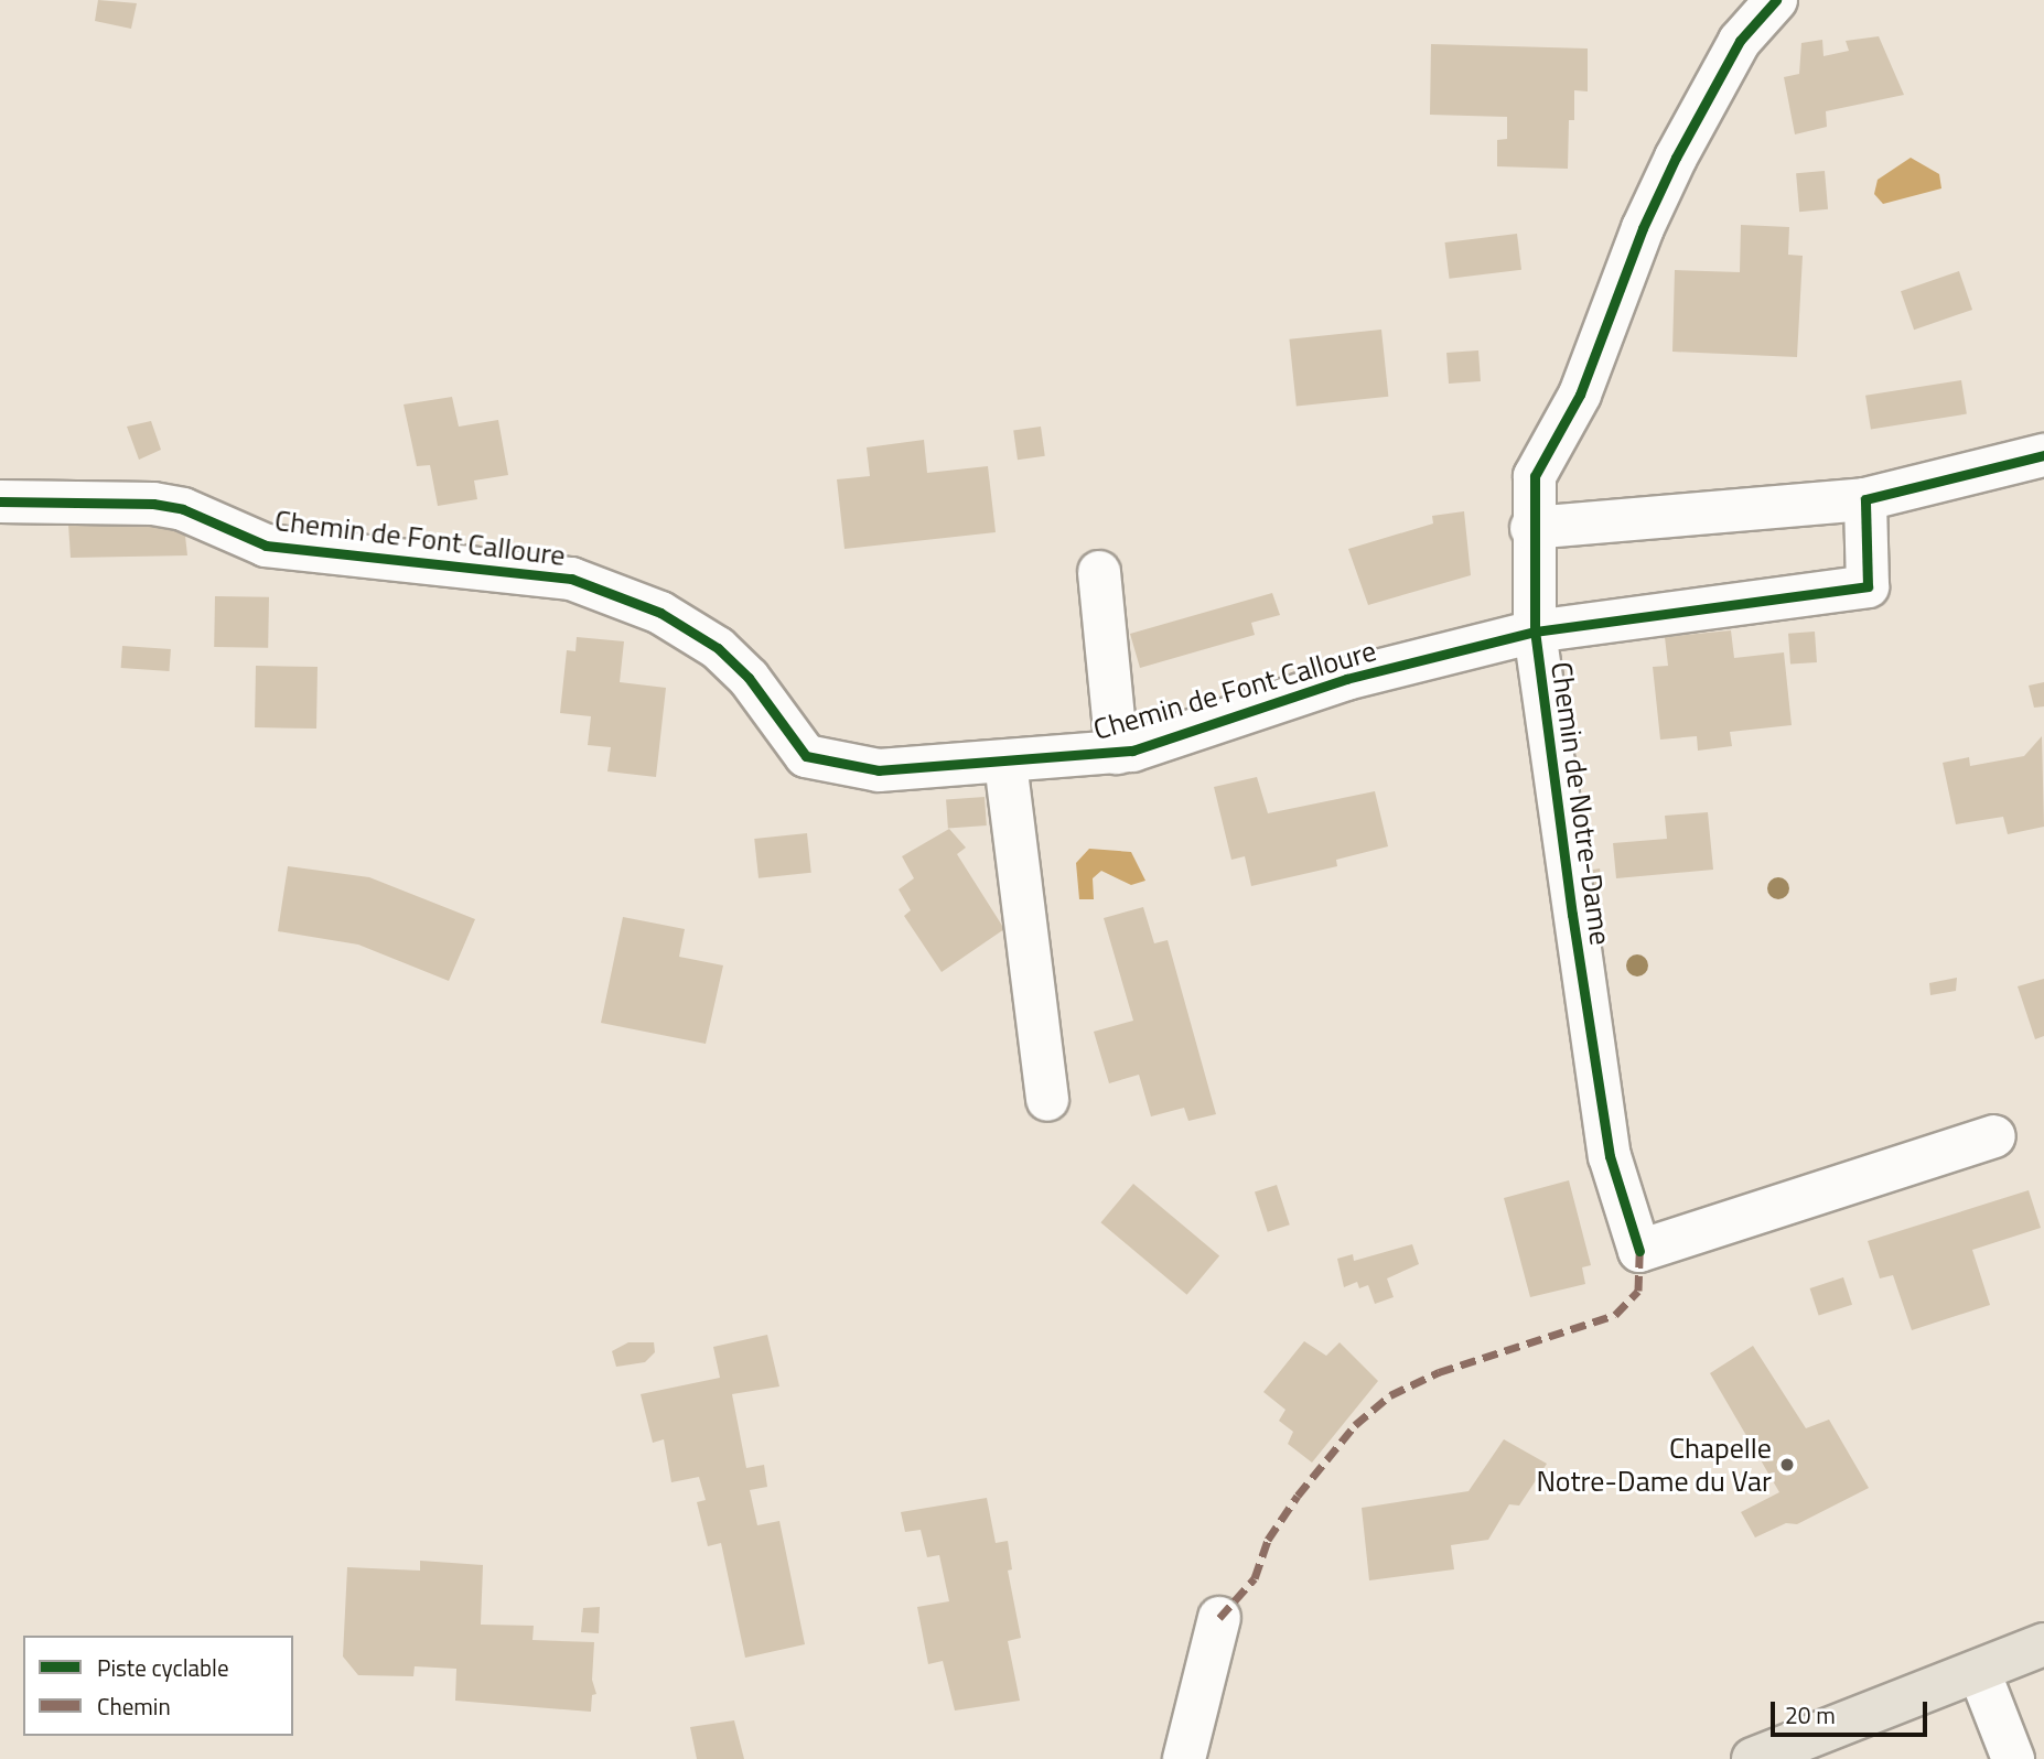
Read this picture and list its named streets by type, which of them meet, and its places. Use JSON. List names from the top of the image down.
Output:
{
  "streets": {
    "street": ["Chemin de Font Calloure", "Chemin de Notre-Dame"]
  },
  "crossings": [
    ["Chemin de Font Calloure", "Chemin de Notre-Dame"]
  ],
  "places": ["Chapelle Notre-Dame du Var"],
  "legend": ["Piste cyclable", "Chemin"],
  "scale_bar": "20 m"
}
